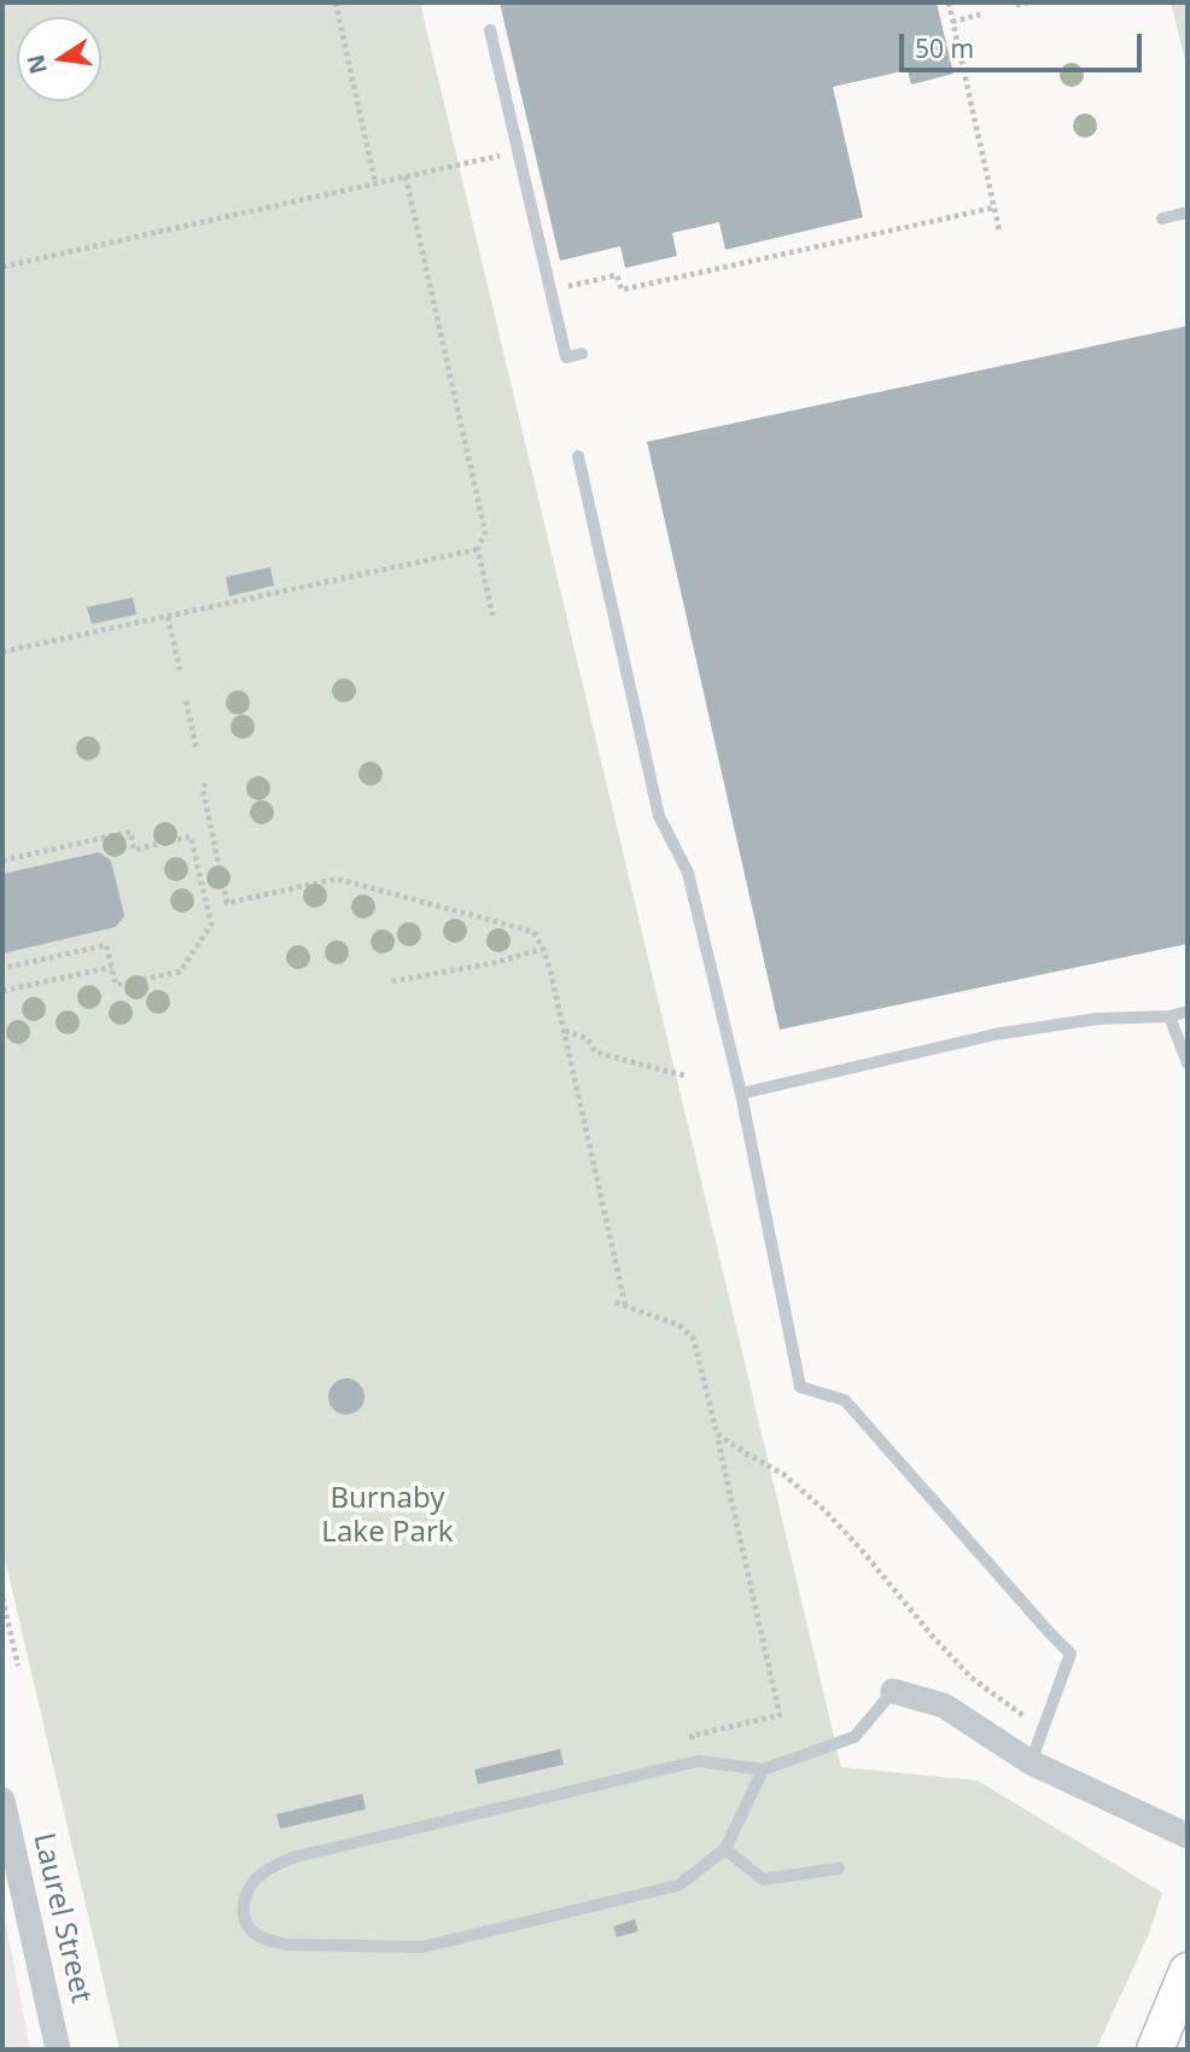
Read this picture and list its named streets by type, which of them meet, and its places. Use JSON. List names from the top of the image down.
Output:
{
  "streets": {
    "street": ["Laurel Street"]
  },
  "parks": ["Burnaby Lake Park"],
  "scale_bar": "50 m",
  "north": "left"
}
